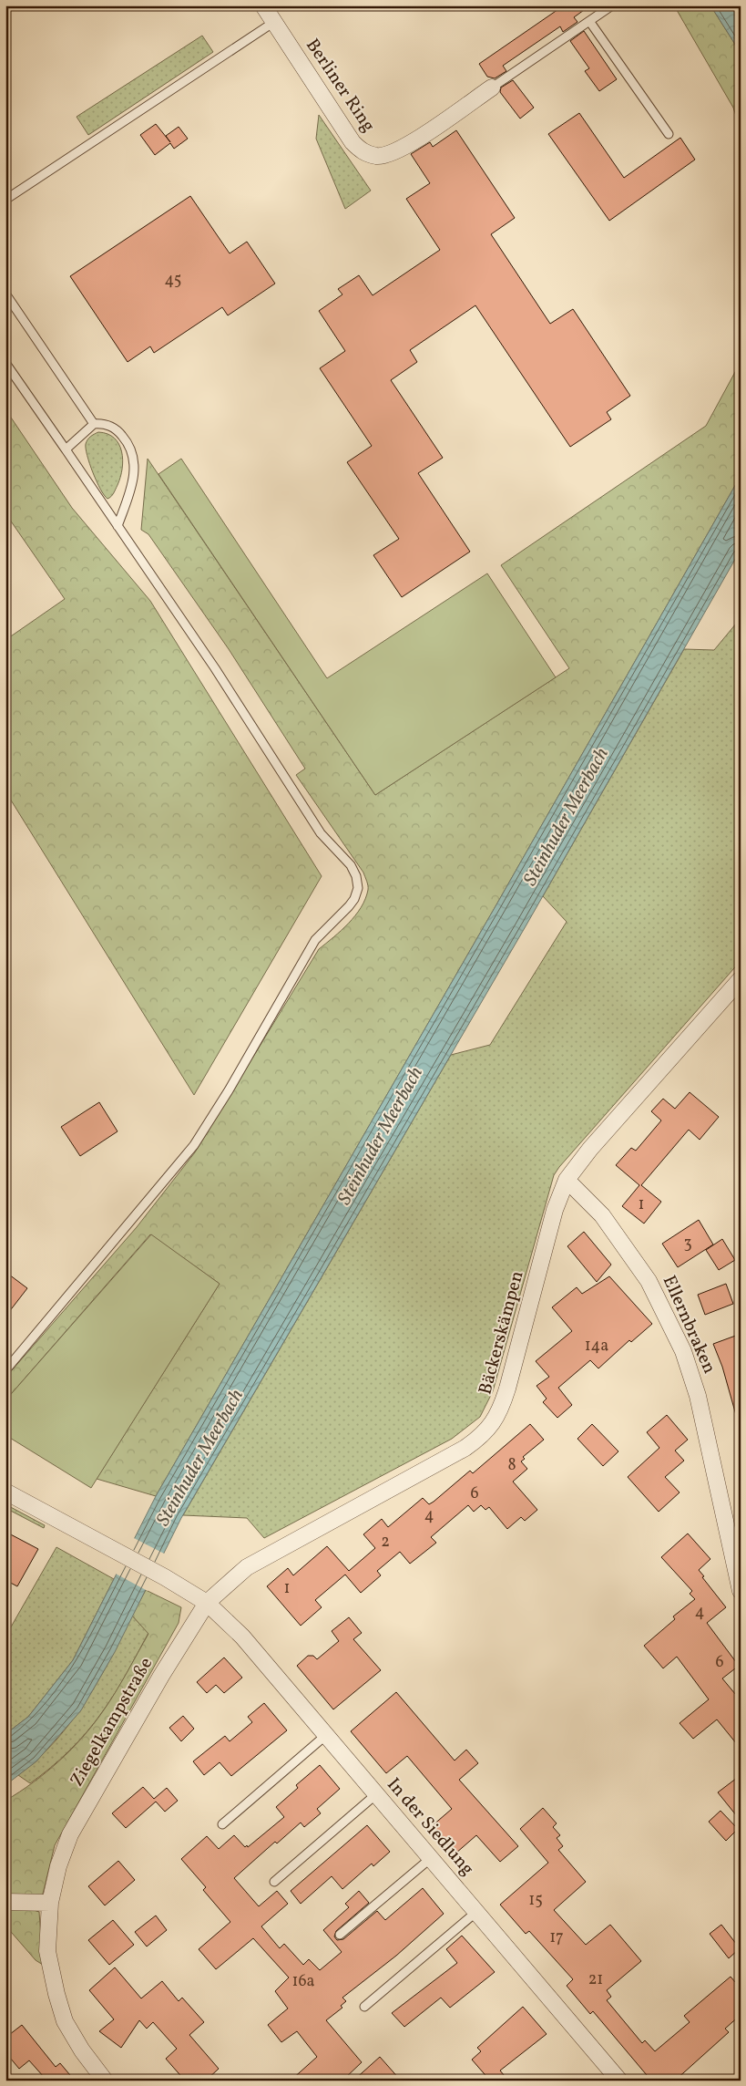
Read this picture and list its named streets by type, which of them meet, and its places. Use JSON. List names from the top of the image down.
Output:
{
  "streets": {
    "street": [
      "Berliner Ring",
      "Ellernbraken",
      "Bäckerskämpen",
      "Ziegelkampstraße",
      "In der Siedlung"
    ]
  },
  "crossings": [
    ["Ellernbraken", "Bäckerskämpen"],
    ["Bäckerskämpen", "Ziegelkampstraße"],
    ["Bäckerskämpen", "In der Siedlung"],
    ["Ziegelkampstraße", "In der Siedlung"]
  ],
  "water": ["Steinhuder Meerbach"],
  "house_numbers": [
    "45",
    "1",
    "3",
    "14a",
    "8",
    "6",
    "4",
    "2",
    "1",
    "4",
    "6",
    "15",
    "17",
    "21",
    "16a"
  ]
}
